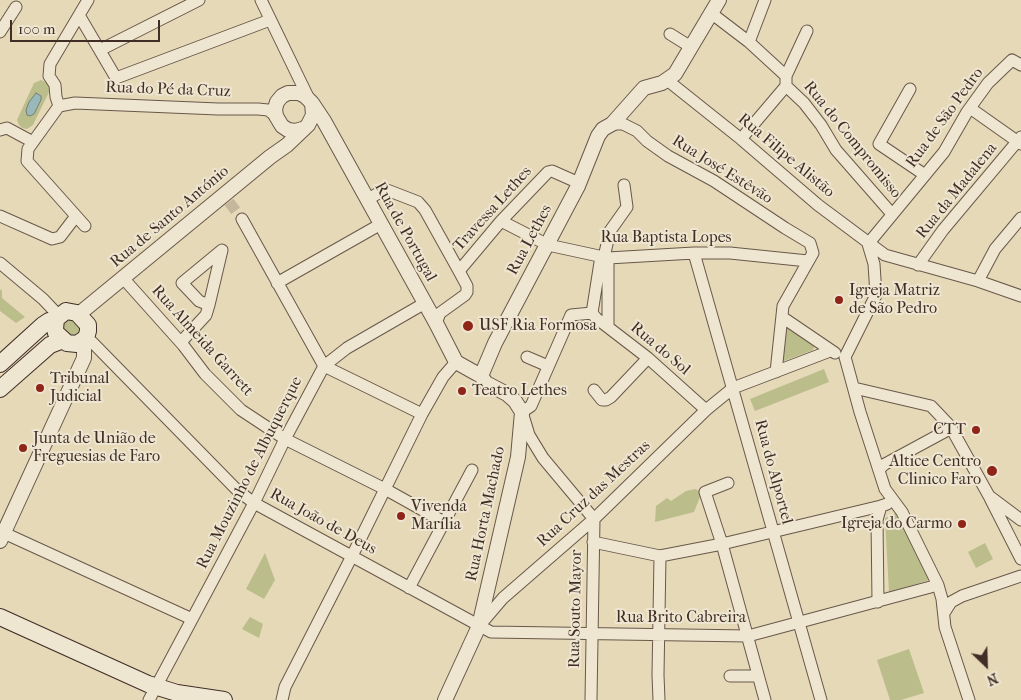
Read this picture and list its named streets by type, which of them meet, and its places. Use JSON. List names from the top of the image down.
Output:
{
  "streets": {
    "street": [
      "Rua do Pé da Cruz",
      "Rua de São Pedro",
      "Rua do Compromisso",
      "Rua Filipe Alistão",
      "Rua José Estêvão",
      "Rua da Madalena",
      "Travessa Lethes",
      "Rua de Santo António",
      "Rua de Portugal",
      "Rua Baptista Lopes",
      "Rua Lethes",
      "Rua Almeida Garrett",
      "Rua do Sol",
      "Rua do Alportel",
      "Rua Mouzinho de Albuquerque",
      "Rua Cruz das Mestras",
      "Rua Horta Machado",
      "Rua João de Deus",
      "Rua Souto Mayor",
      "Rua Brito Cabreira"
    ]
  },
  "crossings": [
    ["Rua do Pé da Cruz", "Rua de Santo António"],
    ["Rua do Pé da Cruz", "Rua de Portugal"],
    ["Rua de São Pedro", "Rua do Compromisso"],
    ["Rua de São Pedro", "Rua Filipe Alistão"],
    ["Rua Filipe Alistão", "Rua da Madalena"],
    ["Rua Filipe Alistão", "Rua Lethes"],
    ["Rua José Estêvão", "Rua Baptista Lopes"],
    ["Rua José Estêvão", "Rua Lethes"],
    ["Travessa Lethes", "Rua Baptista Lopes"],
    ["Travessa Lethes", "Rua Lethes"],
    ["Rua de Santo António", "Rua de Portugal"],
    ["Rua de Santo António", "Rua Almeida Garrett"],
    ["Rua de Portugal", "Rua Mouzinho de Albuquerque"],
    ["Rua Baptista Lopes", "Rua Lethes"],
    ["Rua Baptista Lopes", "Rua do Alportel"],
    ["Rua Almeida Garrett", "Rua Mouzinho de Albuquerque"],
    ["Rua do Sol", "Rua Cruz das Mestras"],
    ["Rua do Alportel", "Rua Cruz das Mestras"],
    ["Rua do Alportel", "Rua Brito Cabreira"],
    ["Rua Mouzinho de Albuquerque", "Rua João de Deus"],
    ["Rua Cruz das Mestras", "Rua Horta Machado"],
    ["Rua Cruz das Mestras", "Rua João de Deus"],
    ["Rua Cruz das Mestras", "Rua Souto Mayor"],
    ["Rua Cruz das Mestras", "Rua Brito Cabreira"],
    ["Rua Horta Machado", "Rua João de Deus"],
    ["Rua Horta Machado", "Rua Brito Cabreira"],
    ["Rua João de Deus", "Rua Brito Cabreira"],
    ["Rua Souto Mayor", "Rua Brito Cabreira"]
  ],
  "places": [
    "Igreja Matriz de São Pedro",
    "USF Ria Formosa",
    "Tribunal Judicial",
    "Teatro Lethes",
    "CTT",
    "Junta de União de Freguesias de Faro",
    "Altice Centro Clinico Faro",
    "Vivenda Marília",
    "Igreja do Carmo"
  ],
  "scale_bar": "100 m",
  "north": "bottom right"
}
